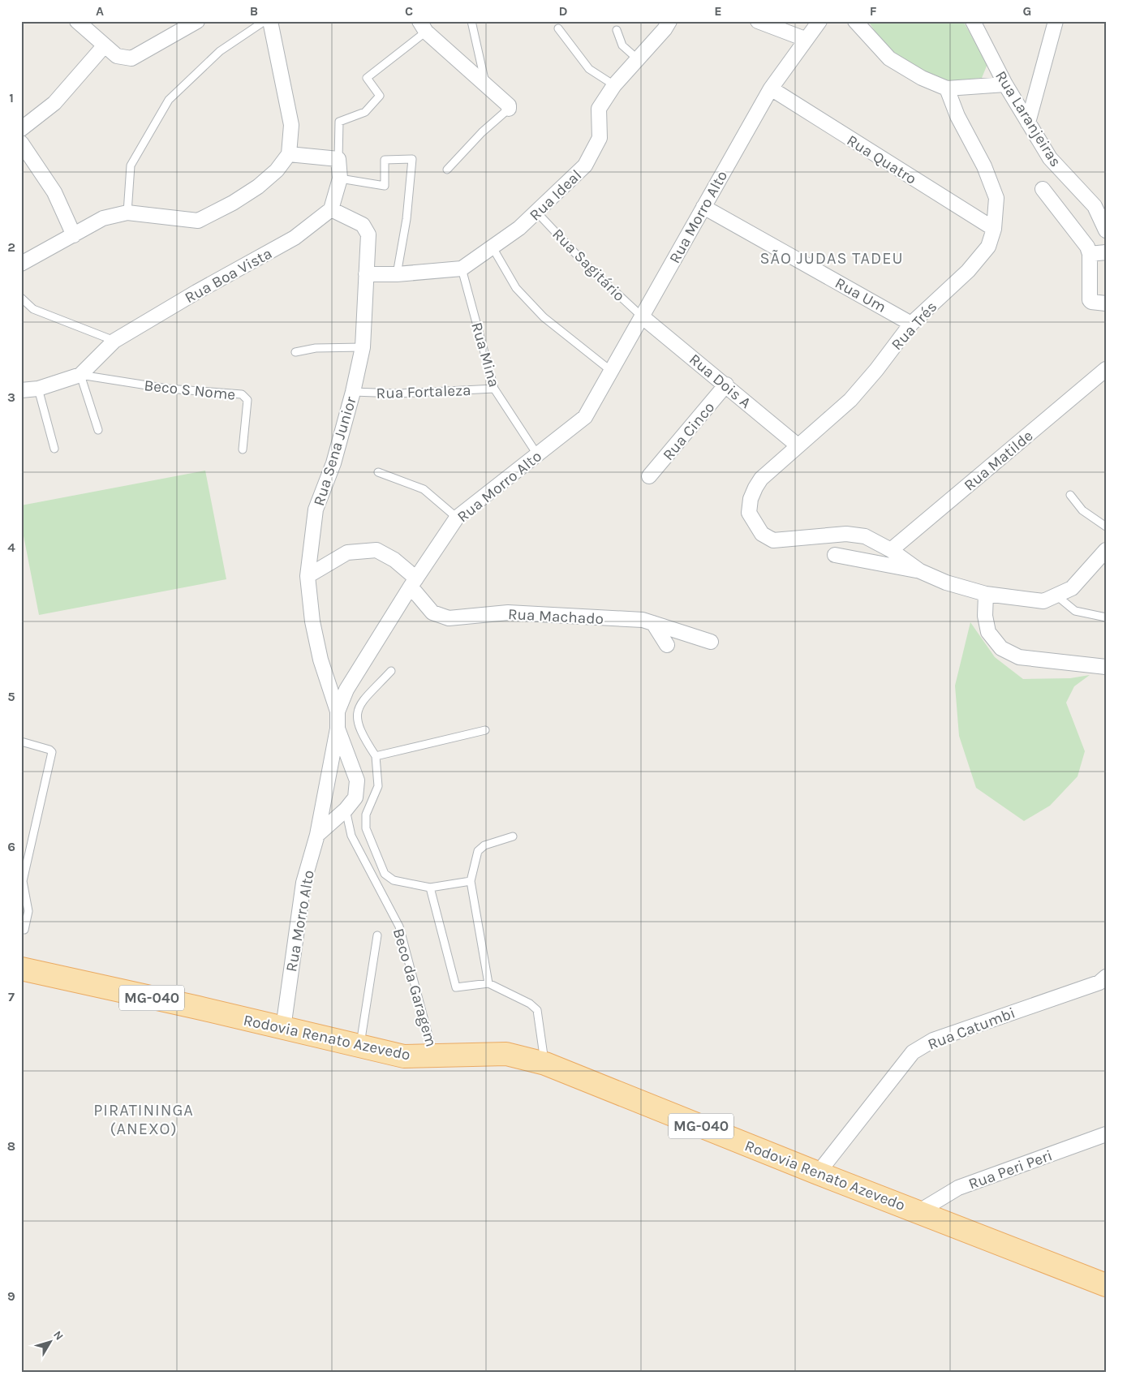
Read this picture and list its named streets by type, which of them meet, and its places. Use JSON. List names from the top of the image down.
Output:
{
  "streets": {
    "main road": ["MG-040", "Rodovia Renato Azevedo"],
    "street": [
      "Rua Laranjeiras",
      "Rua Quatro",
      "Rua Ideal",
      "Rua Morro Alto",
      "Rua Boa Vista",
      "Rua Um",
      "Rua Trés",
      "Rua Dois A",
      "Rua Cinco",
      "Rua Sena Junior",
      "Rua Matilde",
      "Rua Machado",
      "Rua Catumbi",
      "Rua Peri Peri"
    ],
    "lane": [
      "Rua Sagitário",
      "Rua Mina",
      "Beco S Nome",
      "Rua Fortaleza",
      "Beco da Garagem"
    ]
  },
  "crossings": [
    ["Rua Quatro", "Rua Morro Alto"],
    ["Rua Quatro", "Rua Trés"],
    ["Rua Ideal", "Rua Sagitário"],
    ["Rua Ideal", "Rua Mina"],
    ["Rua Morro Alto", "Rua Sagitário"],
    ["Rua Morro Alto", "Rua Um"],
    ["Rua Morro Alto", "Rua Mina"],
    ["Rua Morro Alto", "Rua Dois A"],
    ["Rua Morro Alto", "Rua Sena Junior"],
    ["Rua Morro Alto", "Rua Machado"],
    ["Rua Morro Alto", "Beco da Garagem"],
    ["Rua Morro Alto", "Rodovia Renato Azevedo"],
    ["Rua Sagitário", "Rua Dois A"],
    ["Rua Boa Vista", "Beco S Nome"],
    ["Rua Boa Vista", "Rua Sena Junior"],
    ["Rua Um", "Rua Trés"],
    ["Rua Trés", "Rua Dois A"],
    ["Rua Trés", "Rua Matilde"],
    ["Rua Mina", "Rua Fortaleza"],
    ["Rua Dois A", "Rua Cinco"],
    ["Rua Fortaleza", "Rua Sena Junior"],
    ["Rua Sena Junior", "Rua Machado"],
    ["Beco da Garagem", "Rodovia Renato Azevedo"],
    ["Rua Catumbi", "Rodovia Renato Azevedo"],
    ["Rodovia Renato Azevedo", "Rua Peri Peri"]
  ],
  "districts": ["SÃO JUDAS TADEU", "PIRATININGA (ANEXO)"],
  "north": "top right",
  "grid": {
    "columns": [
      "A",
      "B",
      "C",
      "D",
      "E",
      "F",
      "G"
    ],
    "rows": [
      "1",
      "2",
      "3",
      "4",
      "5",
      "6",
      "7",
      "8",
      "9"
    ]
  }
}
